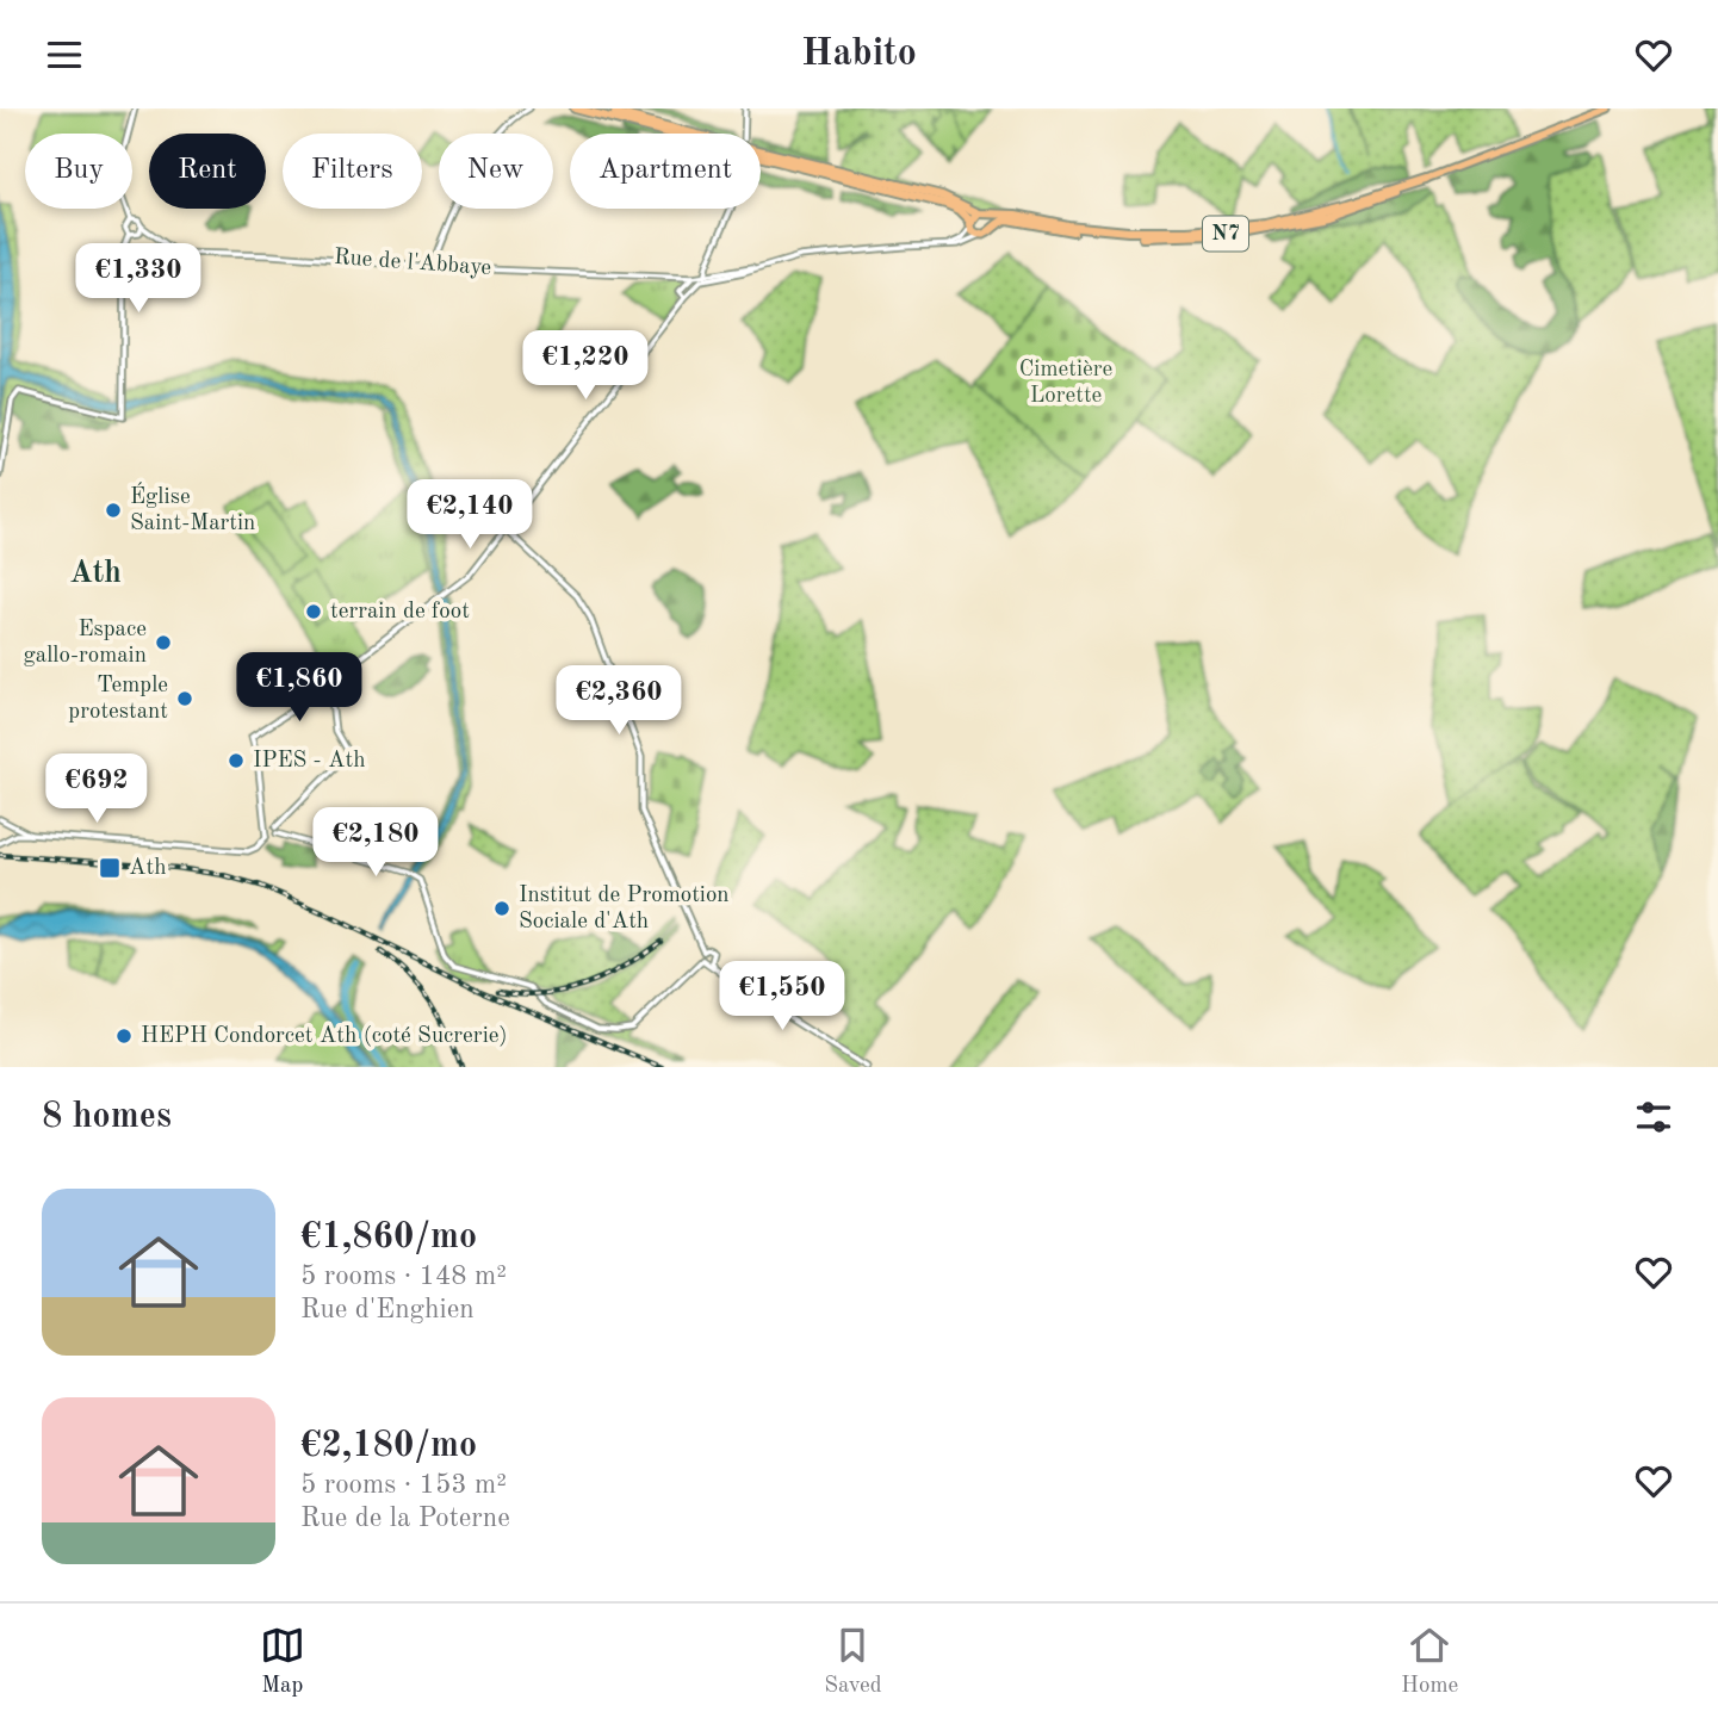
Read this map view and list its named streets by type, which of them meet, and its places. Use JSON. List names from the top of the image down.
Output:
{
  "streets": {
    "highway": ["N7"],
    "street": ["Rue de l'Abbaye"]
  },
  "crossings": [
    ["N7", "Rue de l'Abbaye"]
  ],
  "districts": ["Ath"],
  "parks": ["Cimetière Lorette"],
  "places": {
    "other": [
      "Église Saint-Martin",
      "terrain de foot",
      "Espace gallo-romain",
      "Temple protestant",
      "IPES - Ath",
      "Institut de Promotion Sociale d'Ath",
      "HEPH Condorcet Ath (coté Sucrerie)"
    ],
    "transit": ["Ath"]
  },
  "page": {
    "header": "Habito",
    "chip": [
      "Buy",
      "Rent",
      "Filters",
      "New",
      "Apartment"
    ],
    "price": [
      "€1,330",
      "€1,220",
      "€2,140",
      "€1,860",
      "€2,360",
      "€692",
      "€2,180",
      "€1,550"
    ],
    "heading": "8 homes",
    "list": [
      {
        "name": "€1,860/mo",
        "note": "5 rooms · 148 m² · Rue d'Enghien"
      },
      {
        "name": "€2,180/mo",
        "note": "5 rooms · 153 m² · Rue de la Poterne"
      }
    ],
    "tabs": ["Map", "Saved", "Home"]
  }
}
